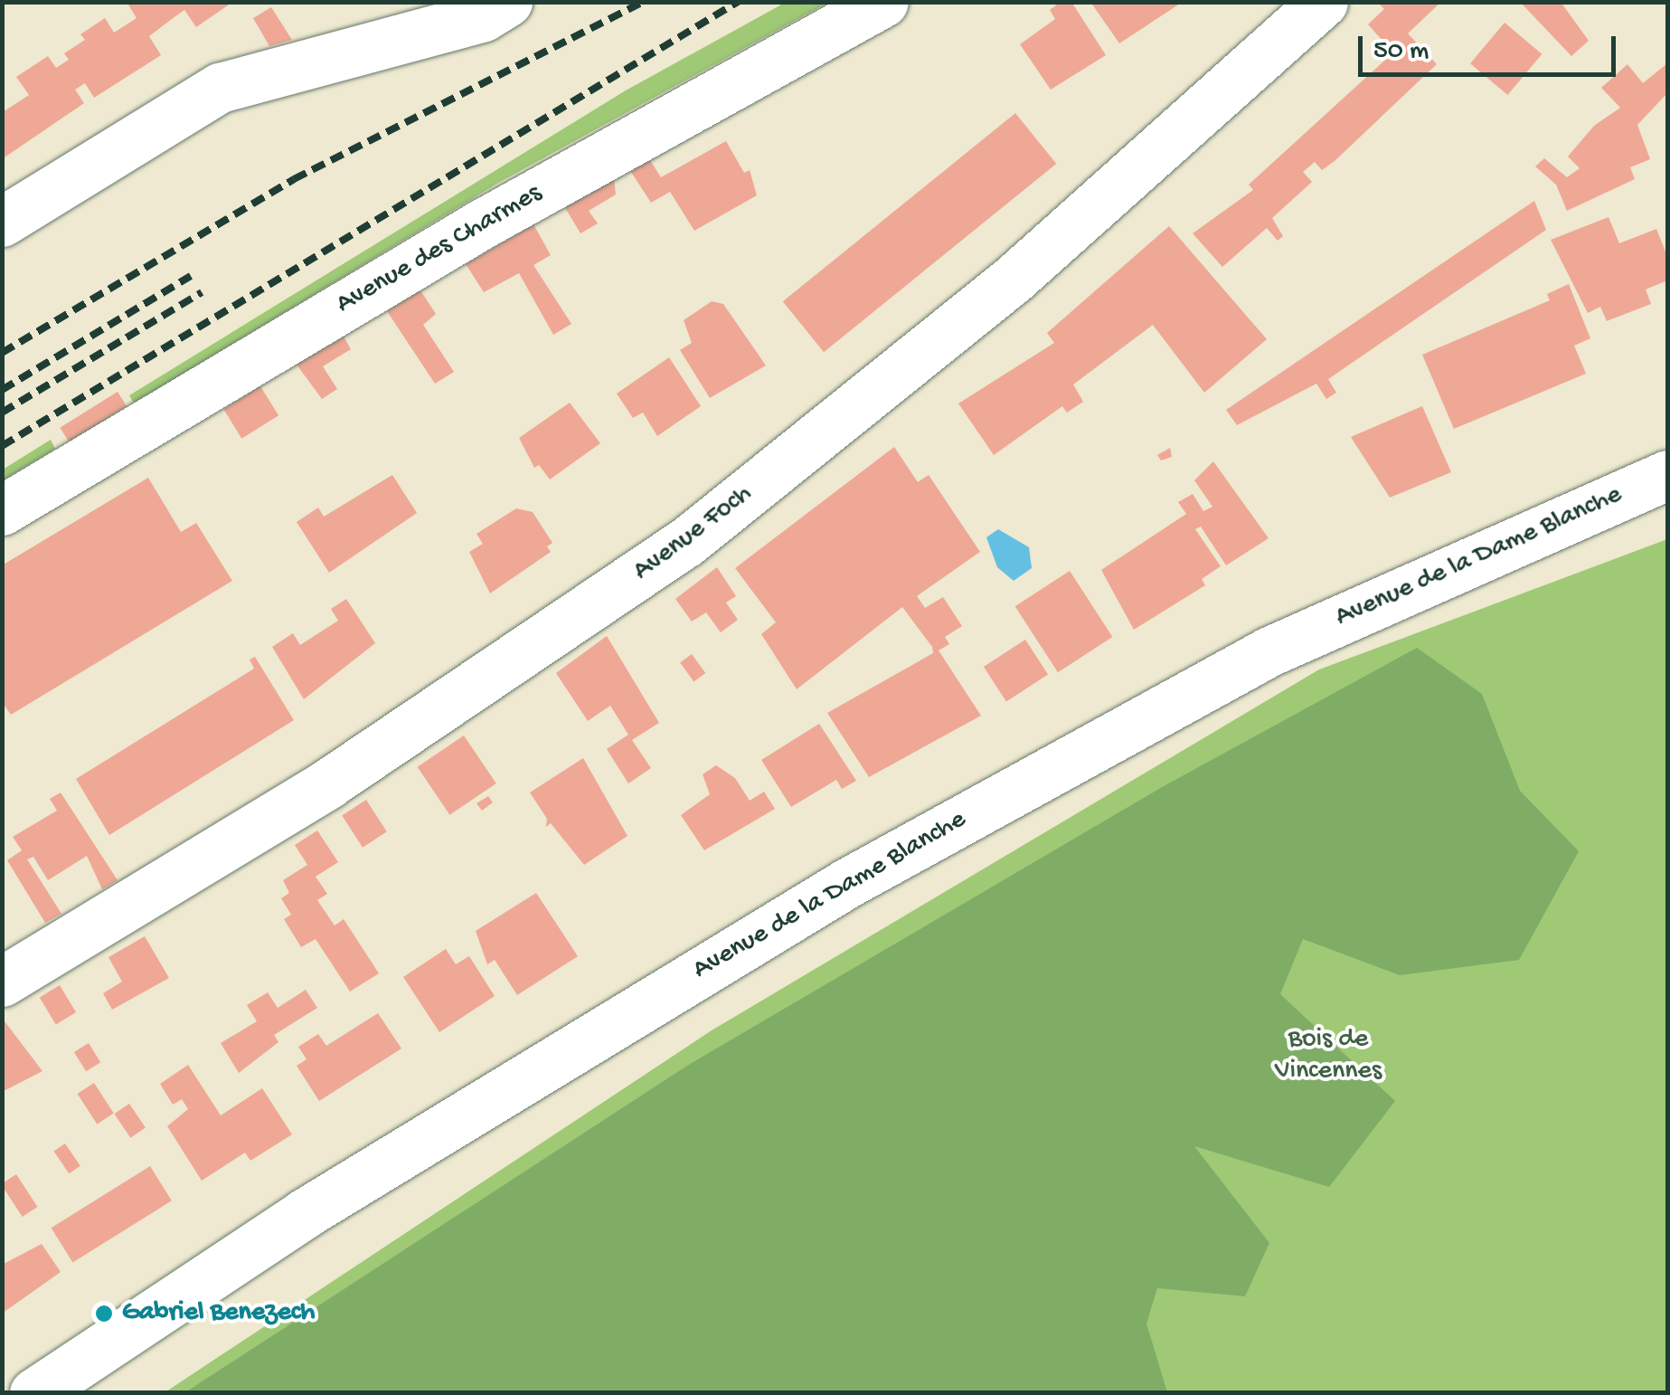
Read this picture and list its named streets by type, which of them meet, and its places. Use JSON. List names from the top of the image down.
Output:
{
  "streets": {
    "street": ["Avenue des Charmes", "Avenue Foch", "Avenue de la Dame Blanche"]
  },
  "parks": ["Bois de Vincennes"],
  "places": ["Gabriel Benezech"],
  "scale_bar": "50 m"
}
